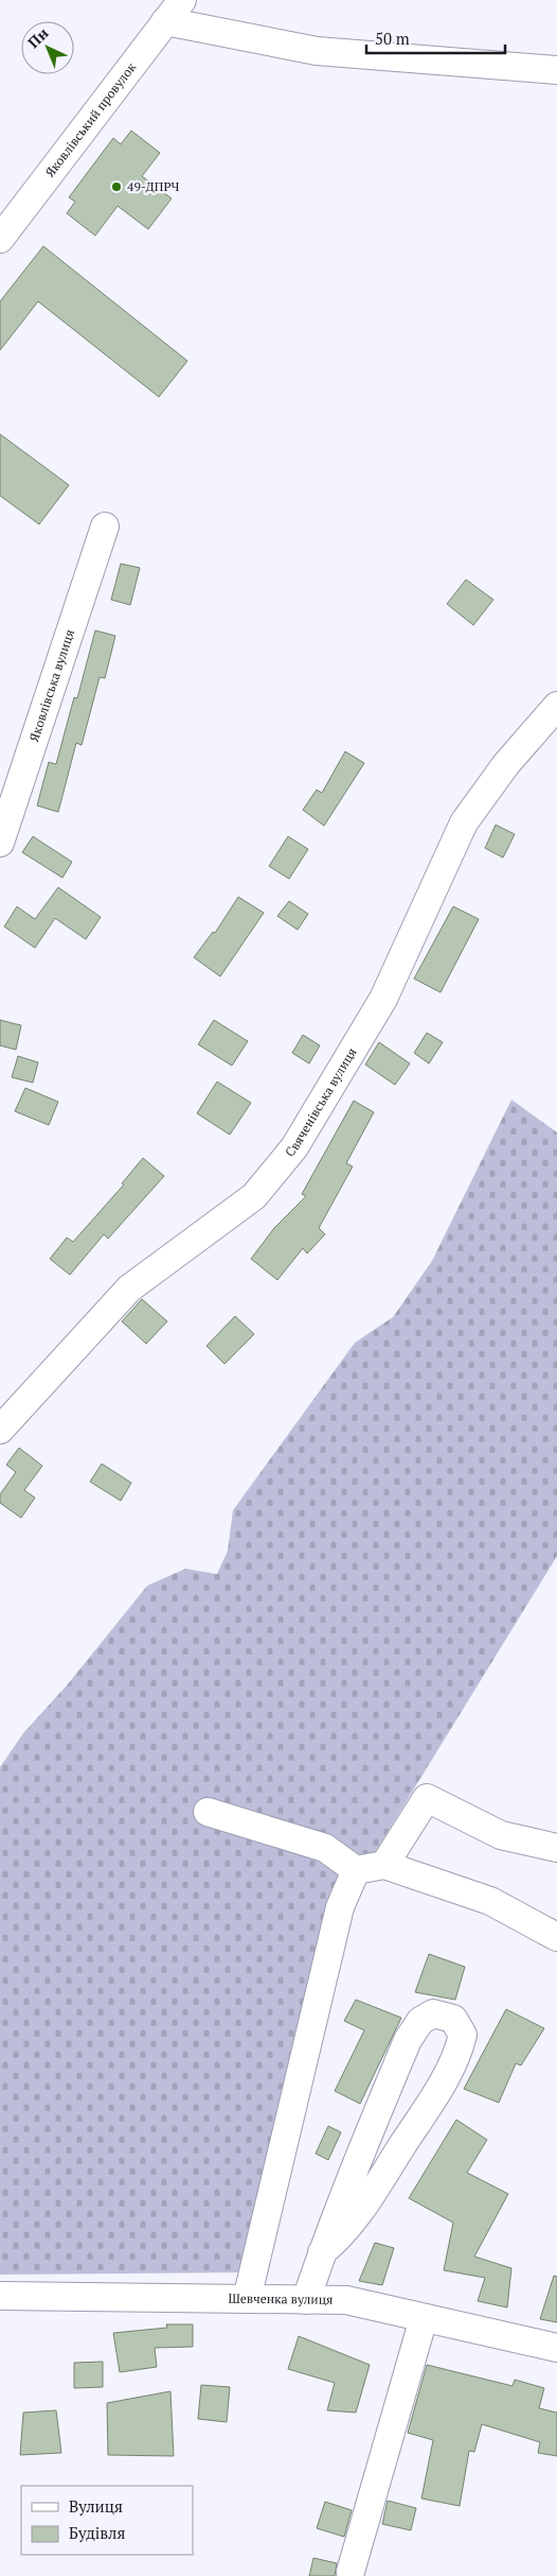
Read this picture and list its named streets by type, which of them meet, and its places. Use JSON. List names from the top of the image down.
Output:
{
  "streets": {
    "street": [
      "Яковлівський провулок",
      "Яковлівська вулиця",
      "Свяченівська вулиця",
      "Шевченка вулиця"
    ]
  },
  "places": ["49-ДПРЧ"],
  "legend": ["Вулиця", "Будівля"],
  "scale_bar": "50 m",
  "north": "top left"
}
